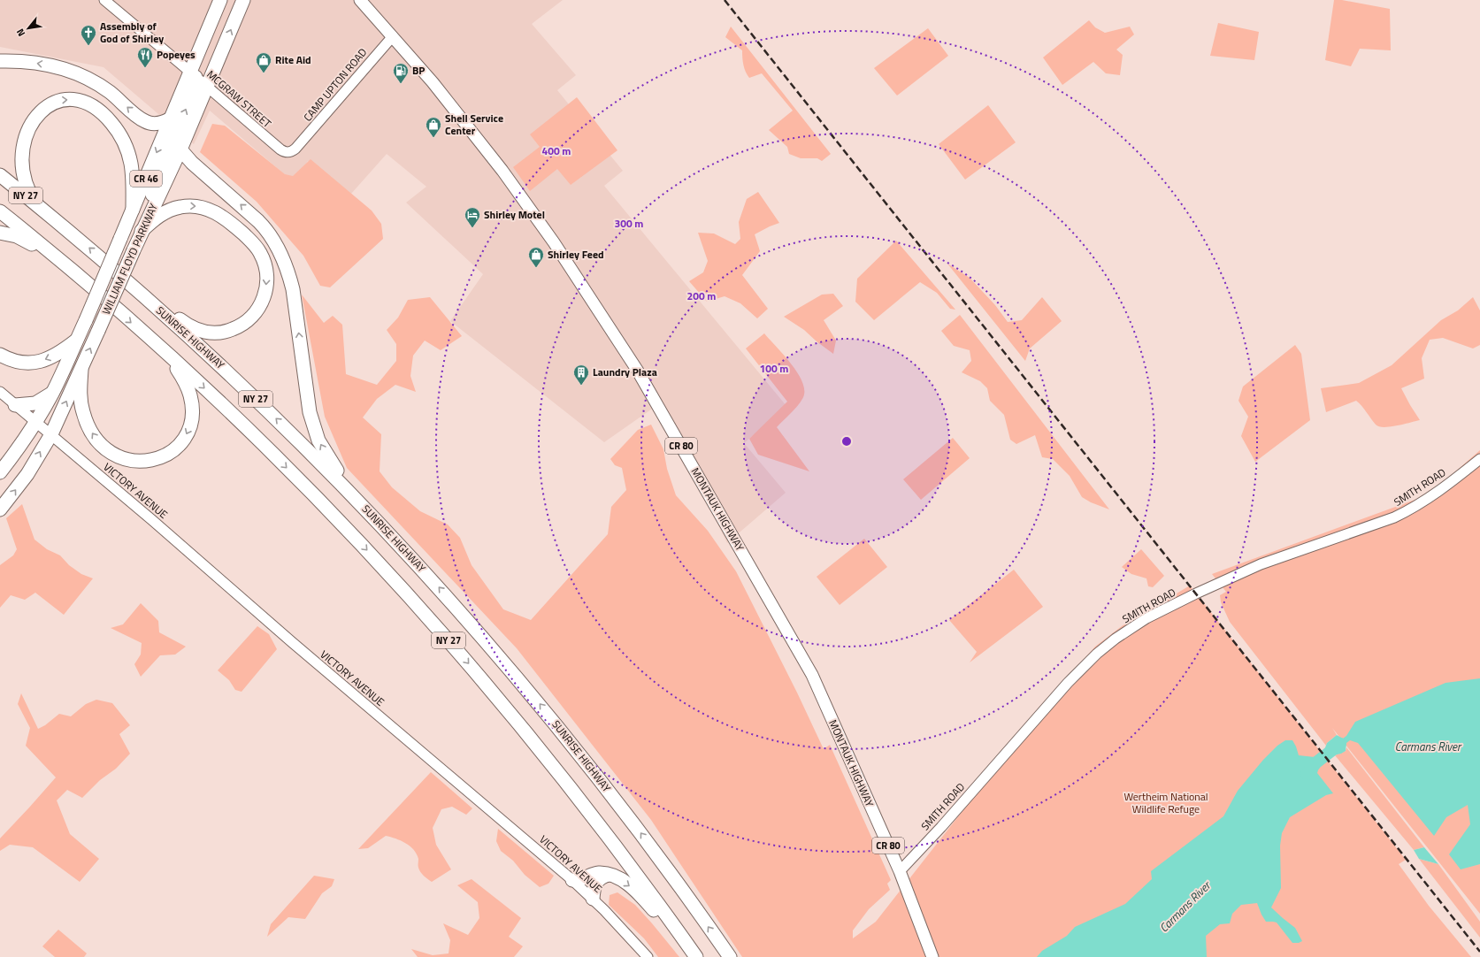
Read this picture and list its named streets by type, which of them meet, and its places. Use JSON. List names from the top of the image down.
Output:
{
  "streets": {
    "highway": [
      "CR 46",
      "NY 27",
      "WILLIAM FLOYD PARKWAY",
      "SUNRISE HIGHWAY"
    ],
    "main road": ["CR 80", "MONTAUK HIGHWAY"],
    "street": [
      "CAMP UPTON ROAD",
      "MCGRAW STREET",
      "SMITH ROAD",
      "VICTORY AVENUE"
    ]
  },
  "crossings": [
    ["CAMP UPTON ROAD", "MCGRAW STREET"],
    ["CAMP UPTON ROAD", "MONTAUK HIGHWAY"],
    ["MCGRAW STREET", "WILLIAM FLOYD PARKWAY"],
    ["WILLIAM FLOYD PARKWAY", "VICTORY AVENUE"],
    ["SMITH ROAD", "MONTAUK HIGHWAY"]
  ],
  "water": ["Carmans River"],
  "parks": ["Wertheim National Wildlife Refuge"],
  "places": {
    "church": ["Assembly of God of Shirley"],
    "restaurant": ["Popeyes"],
    "shop": ["Rite Aid", "Shell Service Center", "Shirley Feed"],
    "fuel station": ["BP"],
    "hotel": ["Shirley Motel"],
    "building": ["Laundry Plaza"]
  },
  "north": "bottom left",
  "rings": [
    "400 m",
    "300 m",
    "200 m",
    "100 m"
  ]
}
